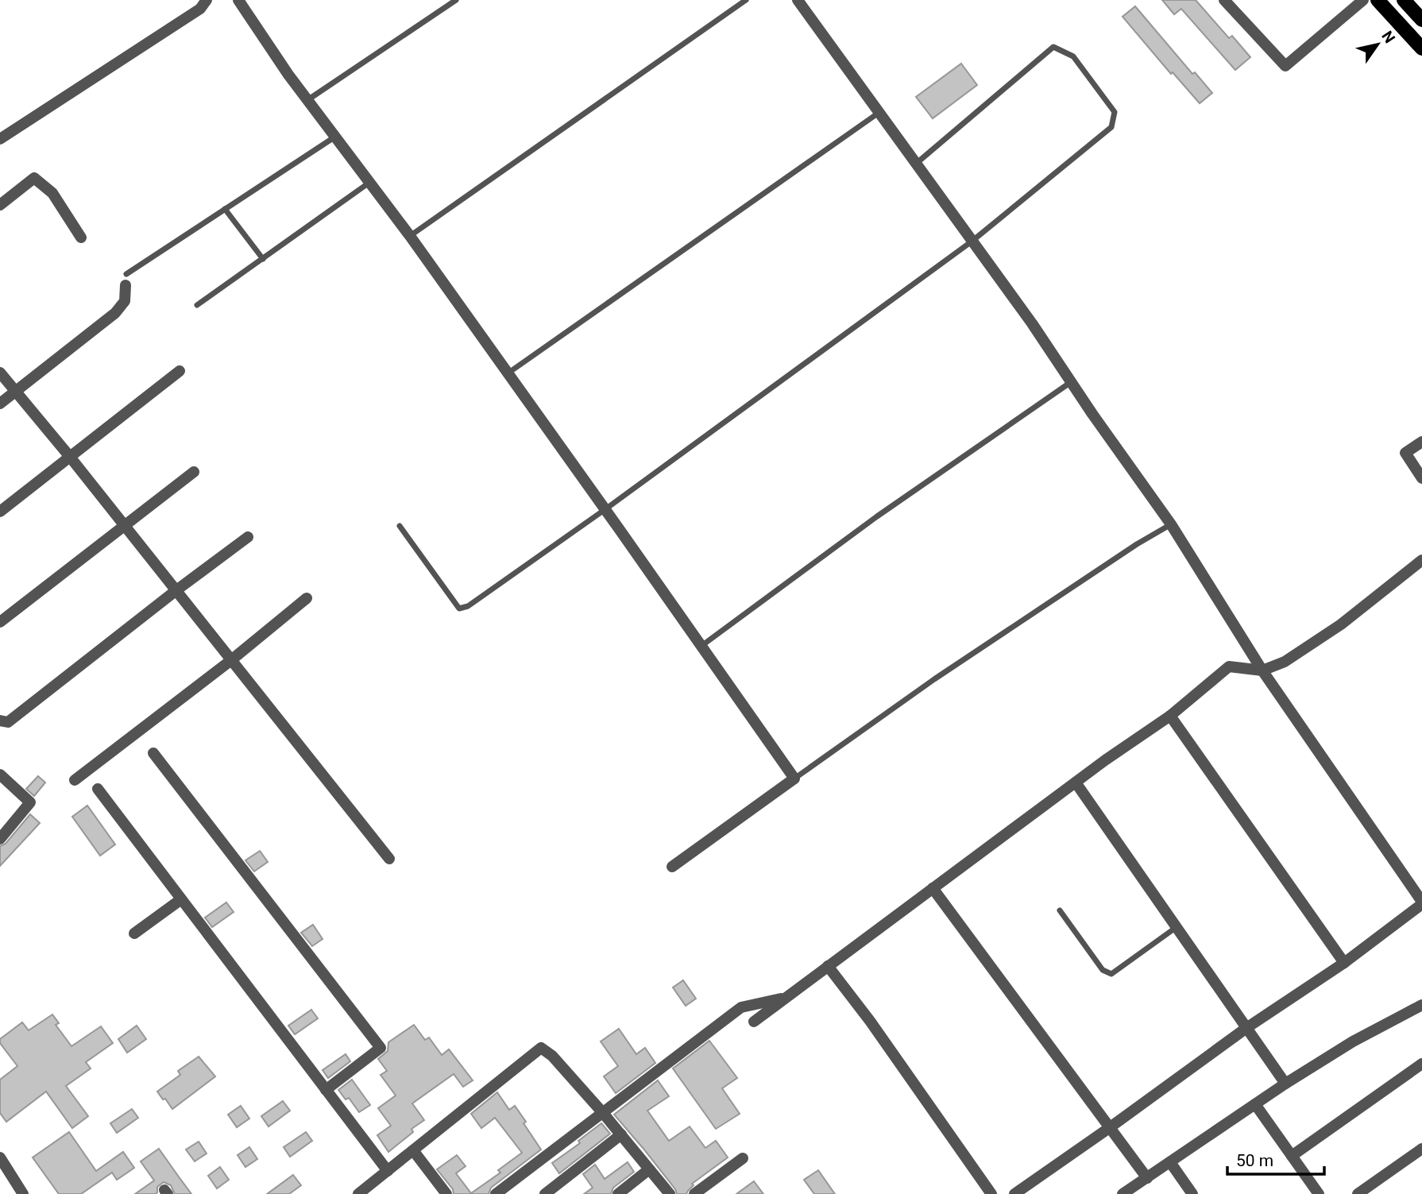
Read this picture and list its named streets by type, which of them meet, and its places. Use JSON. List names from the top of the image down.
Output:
{
  "scale_bar": "50 m",
  "north": "top right"
}
